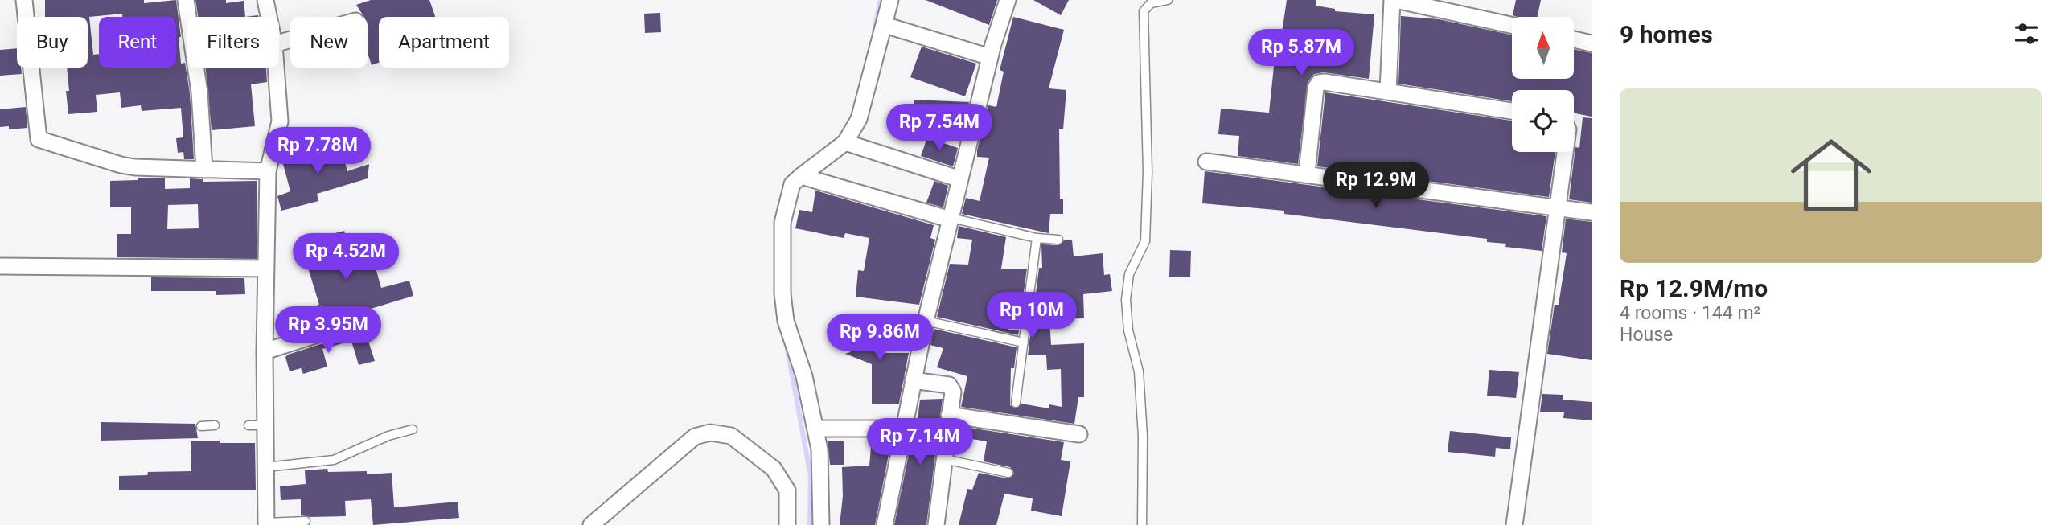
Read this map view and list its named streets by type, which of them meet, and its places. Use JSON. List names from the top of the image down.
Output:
{
  "north": "top",
  "page": {
    "heading": "9 homes",
    "chip": [
      "Buy",
      "Rent",
      "Filters",
      "New",
      "Apartment"
    ],
    "price": [
      "Rp 5.87M",
      "Rp 7.54M",
      "Rp 7.78M",
      "Rp 12.9M",
      "Rp 4.52M",
      "Rp 10M",
      "Rp 3.95M",
      "Rp 9.86M",
      "Rp 7.14M"
    ],
    "list": [
      {
        "name": "Rp 12.9M/mo",
        "note": "4 rooms · 144 m² · House"
      }
    ]
  }
}
